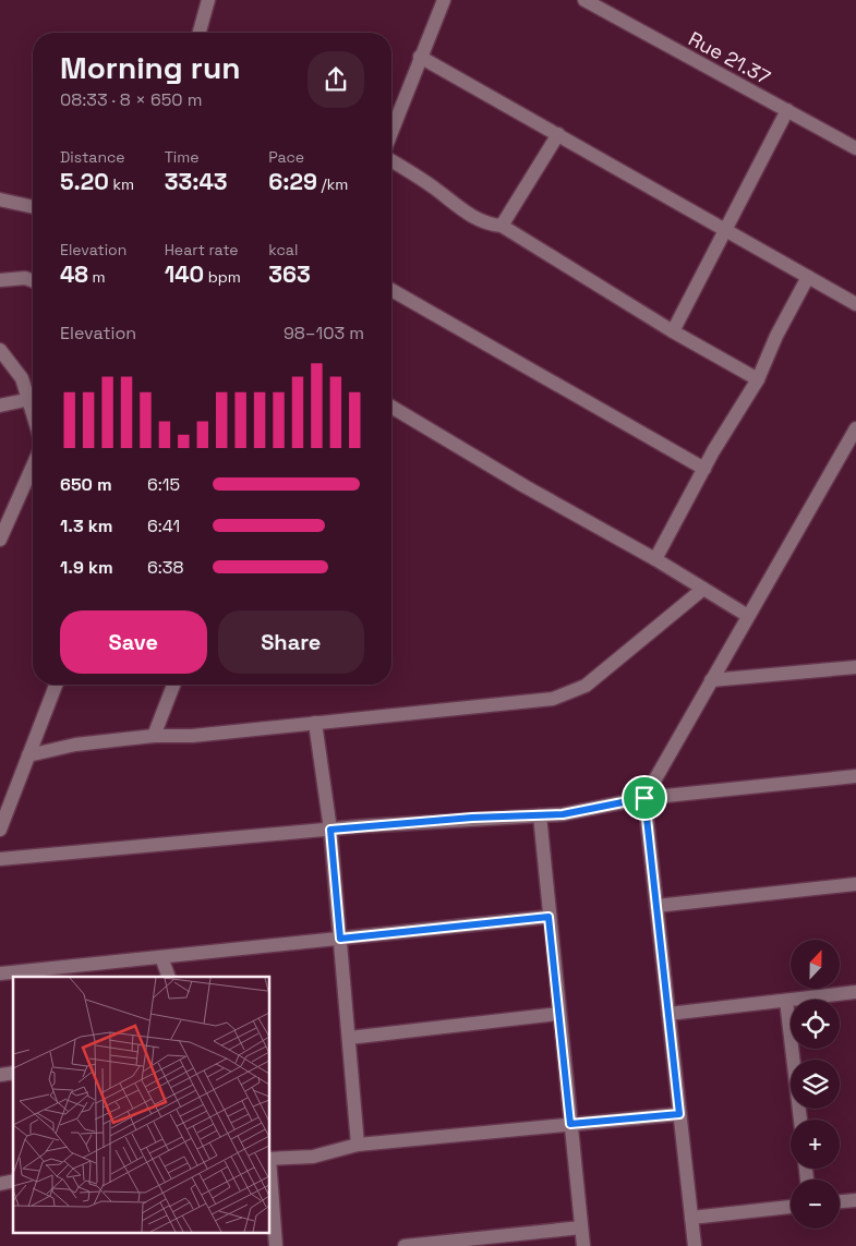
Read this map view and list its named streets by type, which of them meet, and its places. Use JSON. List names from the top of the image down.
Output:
{
  "streets": {
    "street": ["Rue 21.37"]
  },
  "north": "top",
  "page": {
    "heading": ["Morning run", "08:33 · 8 × 650 m"],
    "stats": [
      ["Distance", "5.20 km"],
      ["Time", "33:43"],
      ["Pace", "6:29 /km"],
      ["Elevation", "48 m"],
      ["Heart rate", "140 bpm"],
      ["kcal", "363"]
    ],
    "chart": ["Elevation", "98–103 m"],
    "list": [
      {
        "name": "650 m",
        "note": "6:15"
      },
      {
        "name": "1.3 km",
        "note": "6:41"
      },
      {
        "name": "1.9 km",
        "note": "6:38"
      }
    ],
    "buttons": ["Save", "Share"],
    "map_buttons": ["+", "−"]
  }
}
